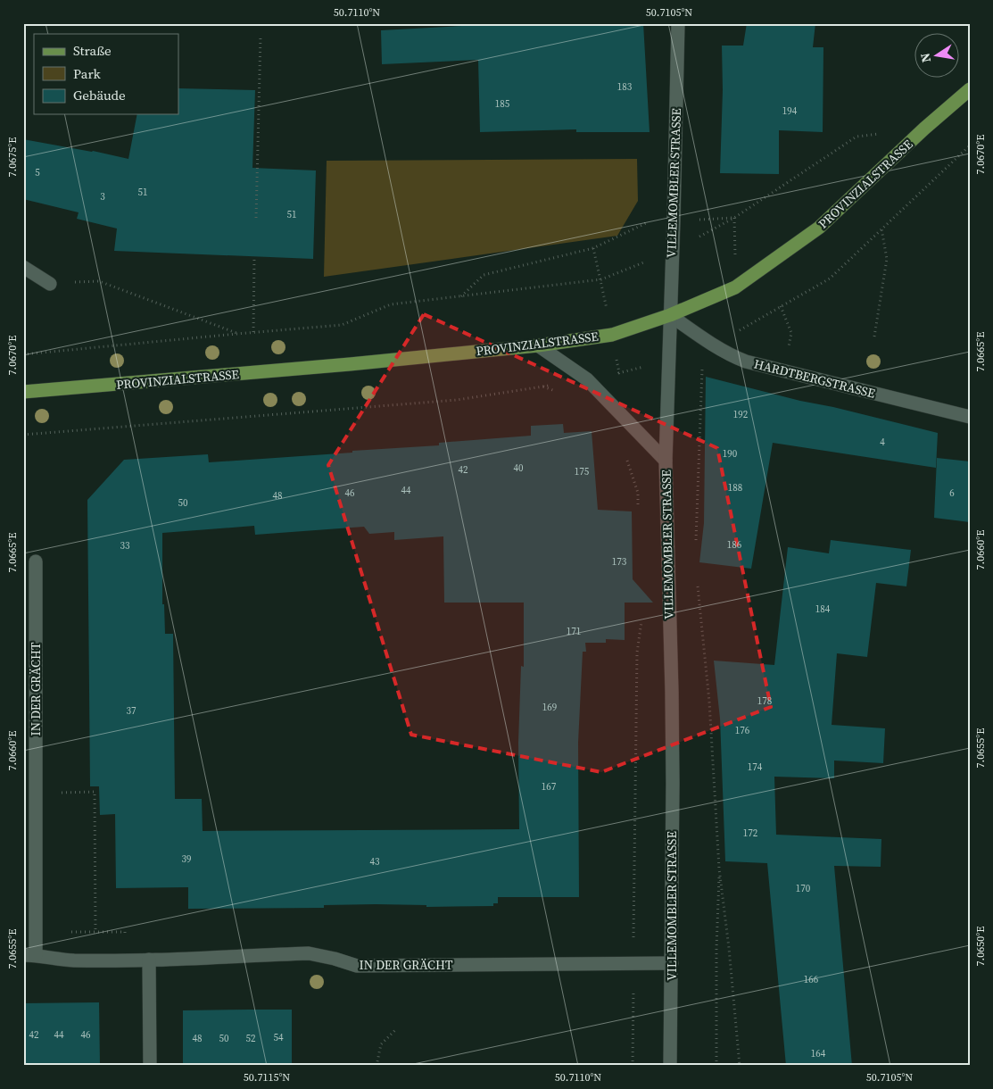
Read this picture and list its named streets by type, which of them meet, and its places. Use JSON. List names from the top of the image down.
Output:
{
  "streets": {
    "main road": ["PROVINZIALSTRASSE"],
    "street": ["VILLEMOMBLER STRASSE", "HARDTBERGSTRASSE", "IN DER GRÄCHT"]
  },
  "crossings": [
    ["VILLEMOMBLER STRASSE", "PROVINZIALSTRASSE"],
    ["VILLEMOMBLER STRASSE", "HARDTBERGSTRASSE"],
    ["VILLEMOMBLER STRASSE", "IN DER GRÄCHT"],
    ["PROVINZIALSTRASSE", "HARDTBERGSTRASSE"]
  ],
  "house_numbers": [
    "183",
    "185",
    "194",
    "5",
    "51",
    "3",
    "51",
    "192",
    "4",
    "190",
    "40",
    "42",
    "175",
    "188",
    "44",
    "46",
    "6",
    "48",
    "50",
    "186",
    "33",
    "173",
    "184",
    "171",
    "178",
    "169",
    "37",
    "176",
    "174",
    "167",
    "172",
    "39",
    "43",
    "170",
    "166",
    "42",
    "44",
    "46",
    "54",
    "48",
    "50",
    "52",
    "164"
  ],
  "legend": ["Straße", "Park", "Gebäude"],
  "north": "left",
  "coordinates": [
    "50.7110°N",
    "50.7105°N",
    "7.0670°E",
    "7.0675°E",
    "7.0665°E",
    "7.0660°E",
    "7.0655°E",
    "7.0650°E",
    "50.7115°N"
  ]
}
